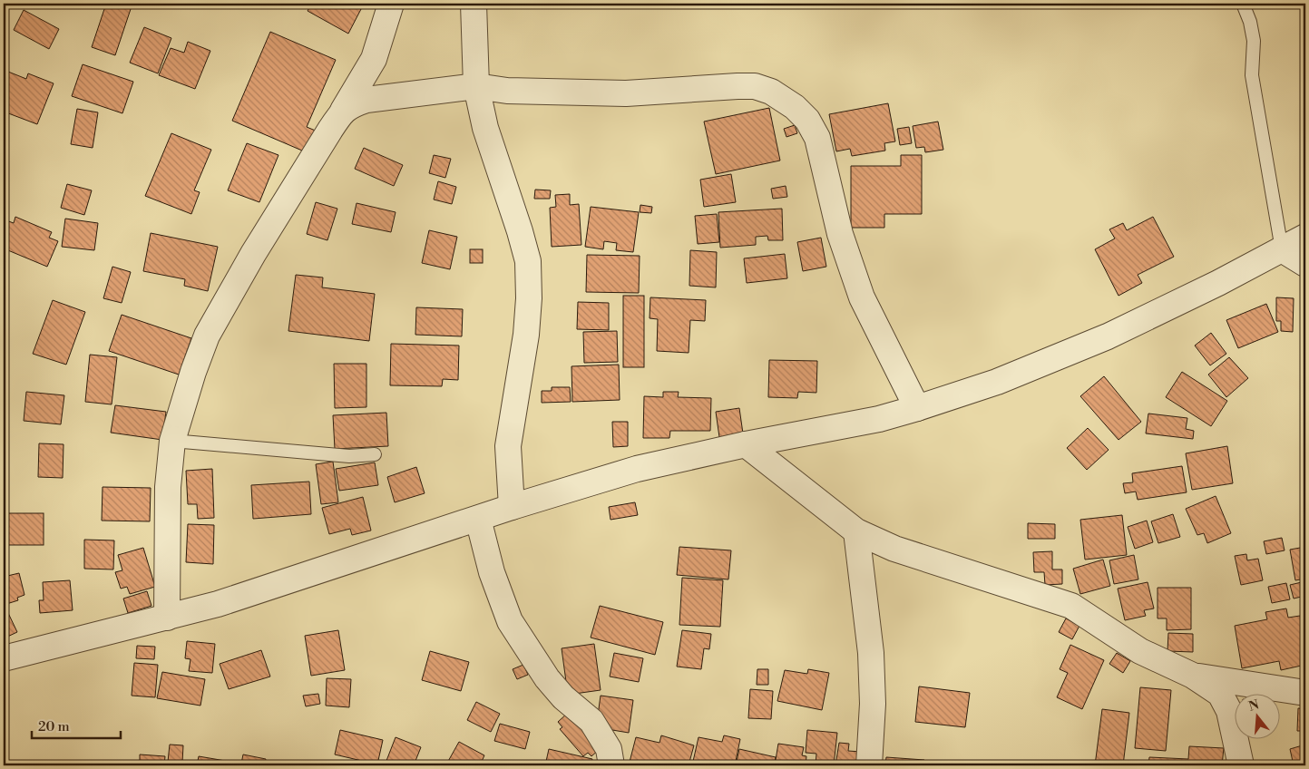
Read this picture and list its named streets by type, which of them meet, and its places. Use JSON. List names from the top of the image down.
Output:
{
  "scale_bar": "20 m",
  "north": "top"
}
